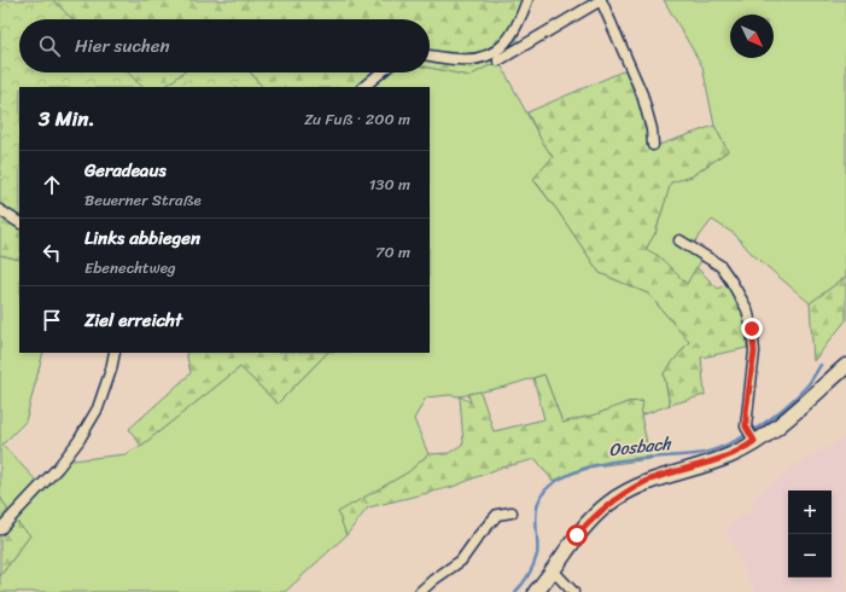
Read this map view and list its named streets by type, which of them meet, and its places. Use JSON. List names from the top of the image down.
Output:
{
  "water": ["Oosbach"],
  "north": "bottom right",
  "page": {
    "search": "Hier suchen",
    "heading": ["3 Min.", "Zu Fuß · 200 m"],
    "list": [
      ["Geradeaus", "Beuerner Straße", "130 m"],
      ["Links abbiegen", "Ebenechtweg", "70 m"],
      "Ziel erreicht"
    ],
    "map_buttons": ["+", "−"]
  }
}
